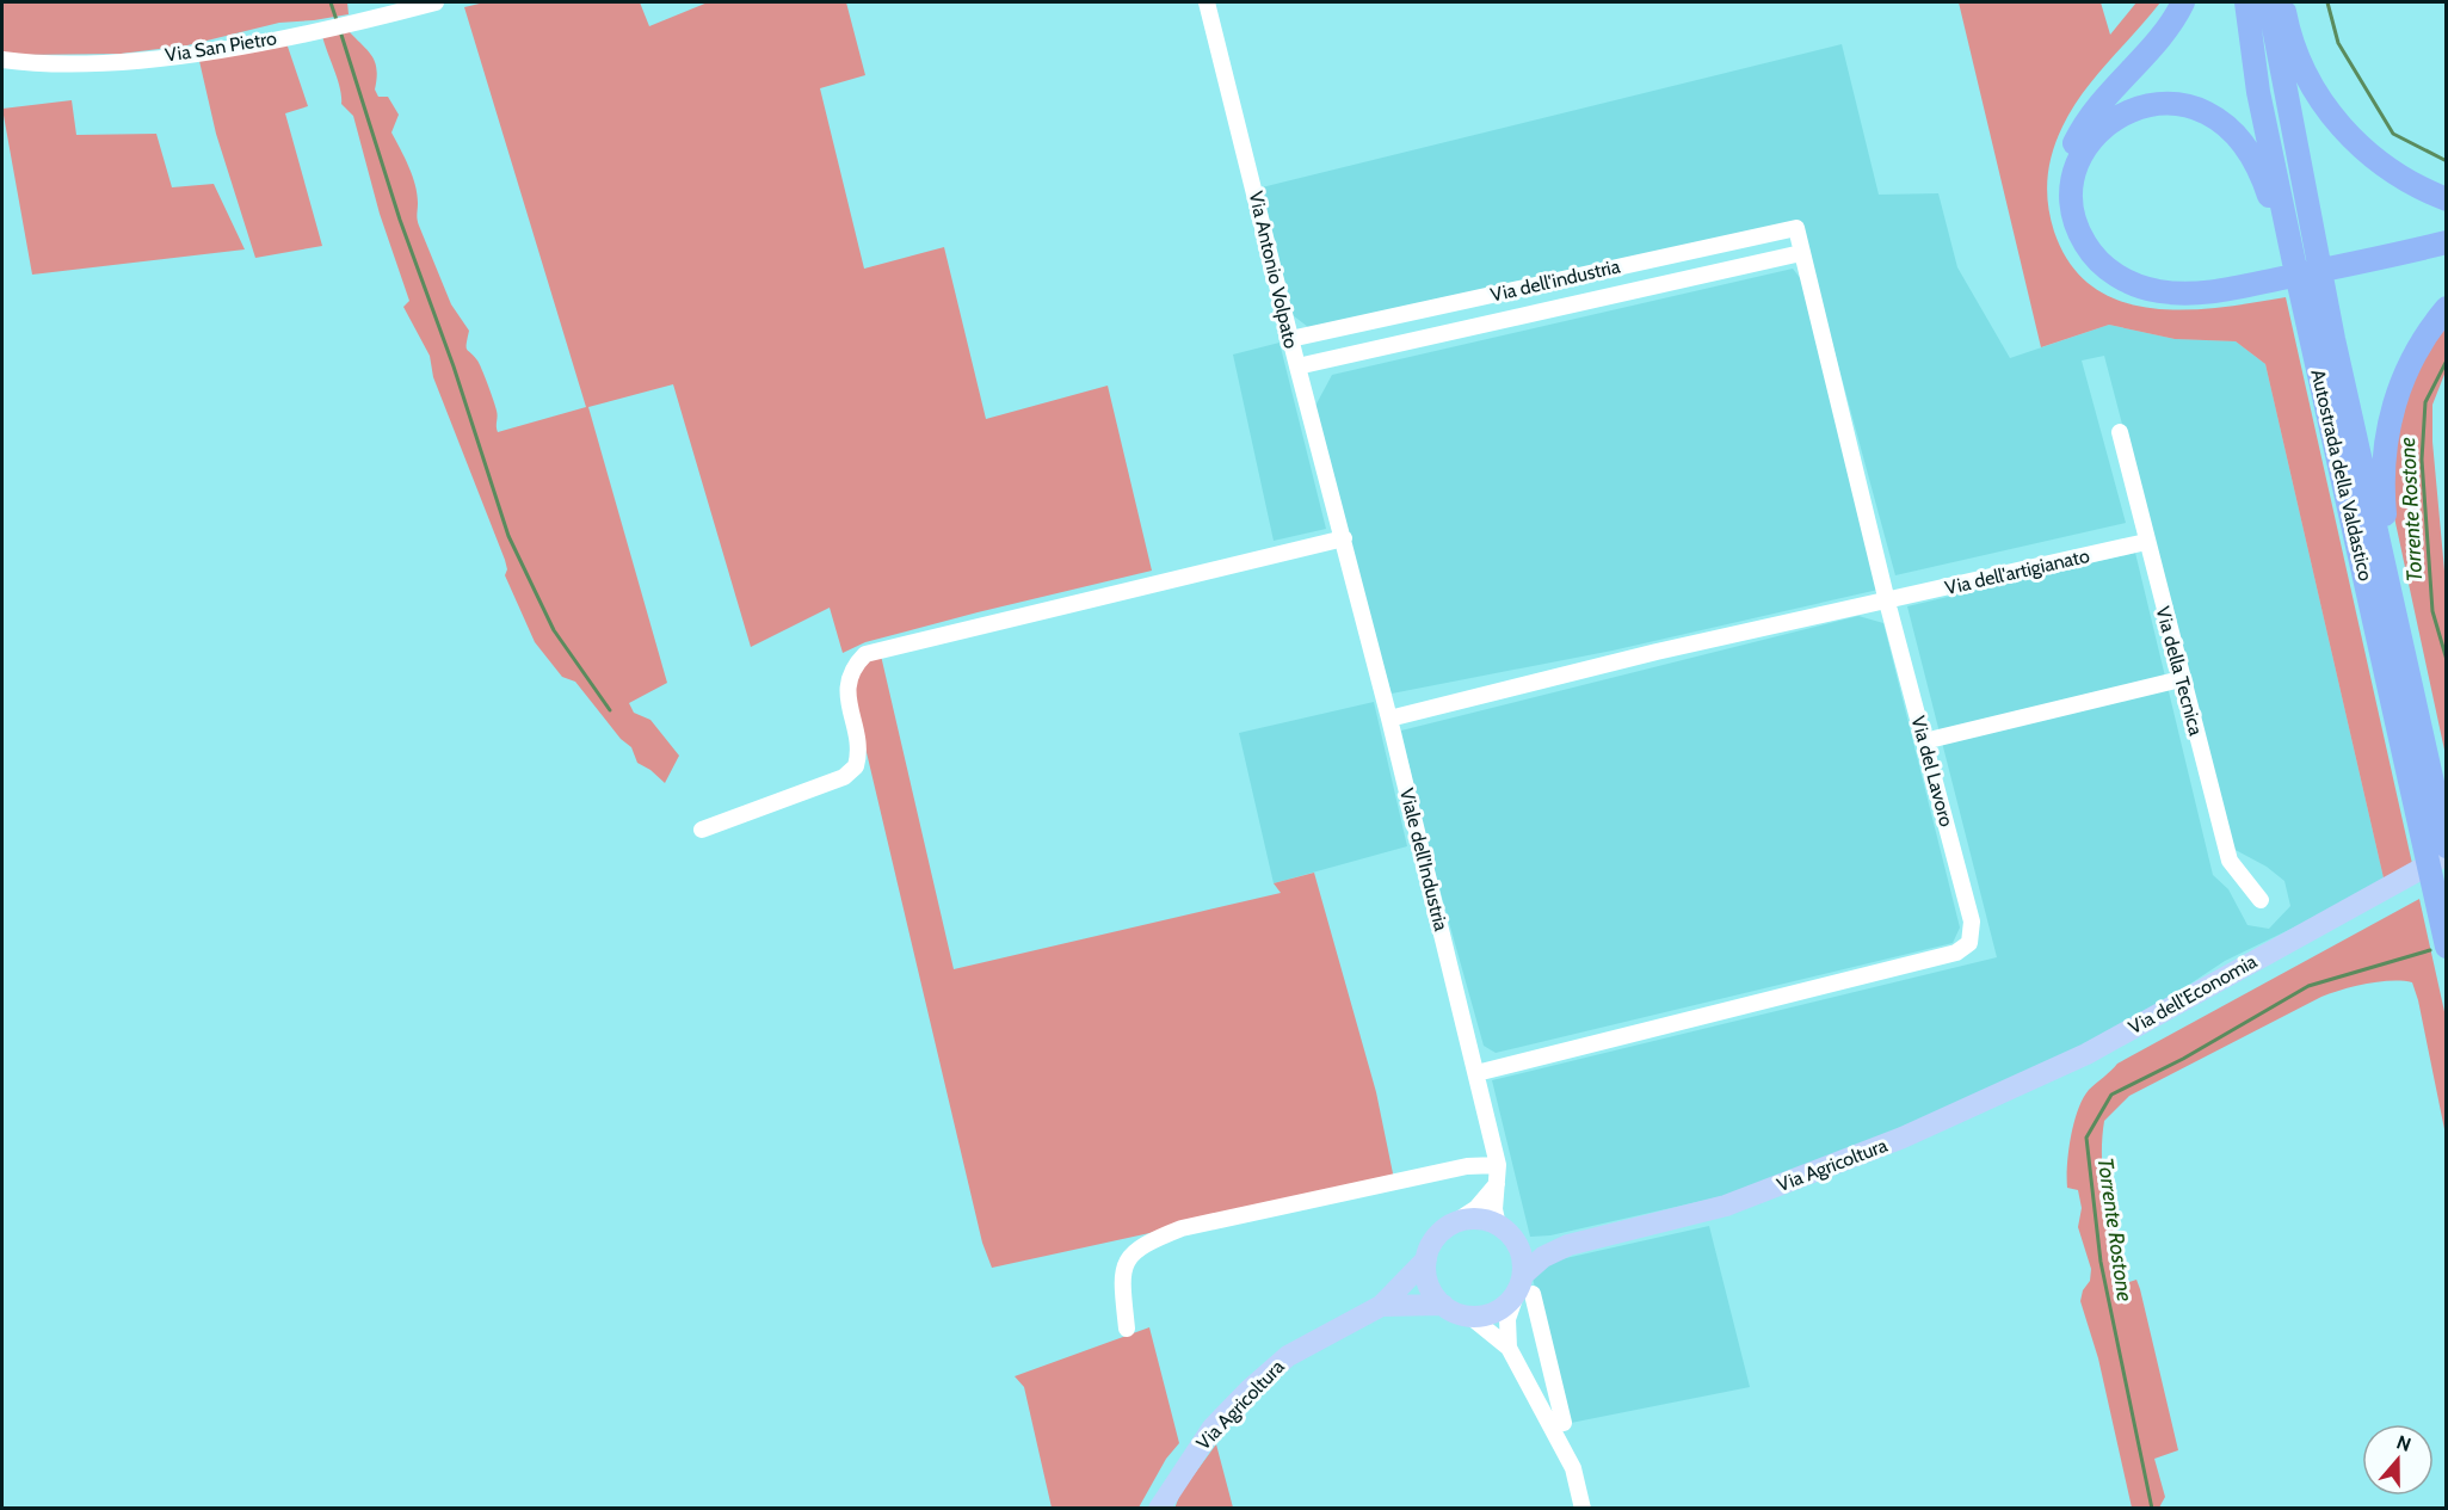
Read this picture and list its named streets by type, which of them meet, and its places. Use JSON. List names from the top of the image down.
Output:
{
  "streets": {
    "highway": ["Autostrada della Valdastico"],
    "main road": ["Viale dell'Industria", "Via dell'Economia", "Via Agricoltura"],
    "street": [
      "Via San Pietro",
      "Via Antonio Volpato",
      "Via dell'industria",
      "Via dell'artigianato",
      "Via della Tecnica",
      "Via del Lavoro"
    ]
  },
  "crossings": [
    ["Via Antonio Volpato", "Via dell'industria"],
    ["Via Antonio Volpato", "Viale dell'Industria"],
    ["Via dell'industria", "Via dell'artigianato"],
    ["Via dell'industria", "Via del Lavoro"],
    ["Via dell'artigianato", "Via della Tecnica"],
    ["Via dell'artigianato", "Via del Lavoro"],
    ["Via del Lavoro", "Viale dell'Industria"],
    ["Viale dell'Industria", "Via Agricoltura"],
    ["Via dell'Economia", "Via Agricoltura"]
  ],
  "water": ["Torrente Rostone"],
  "north": "top"
}
